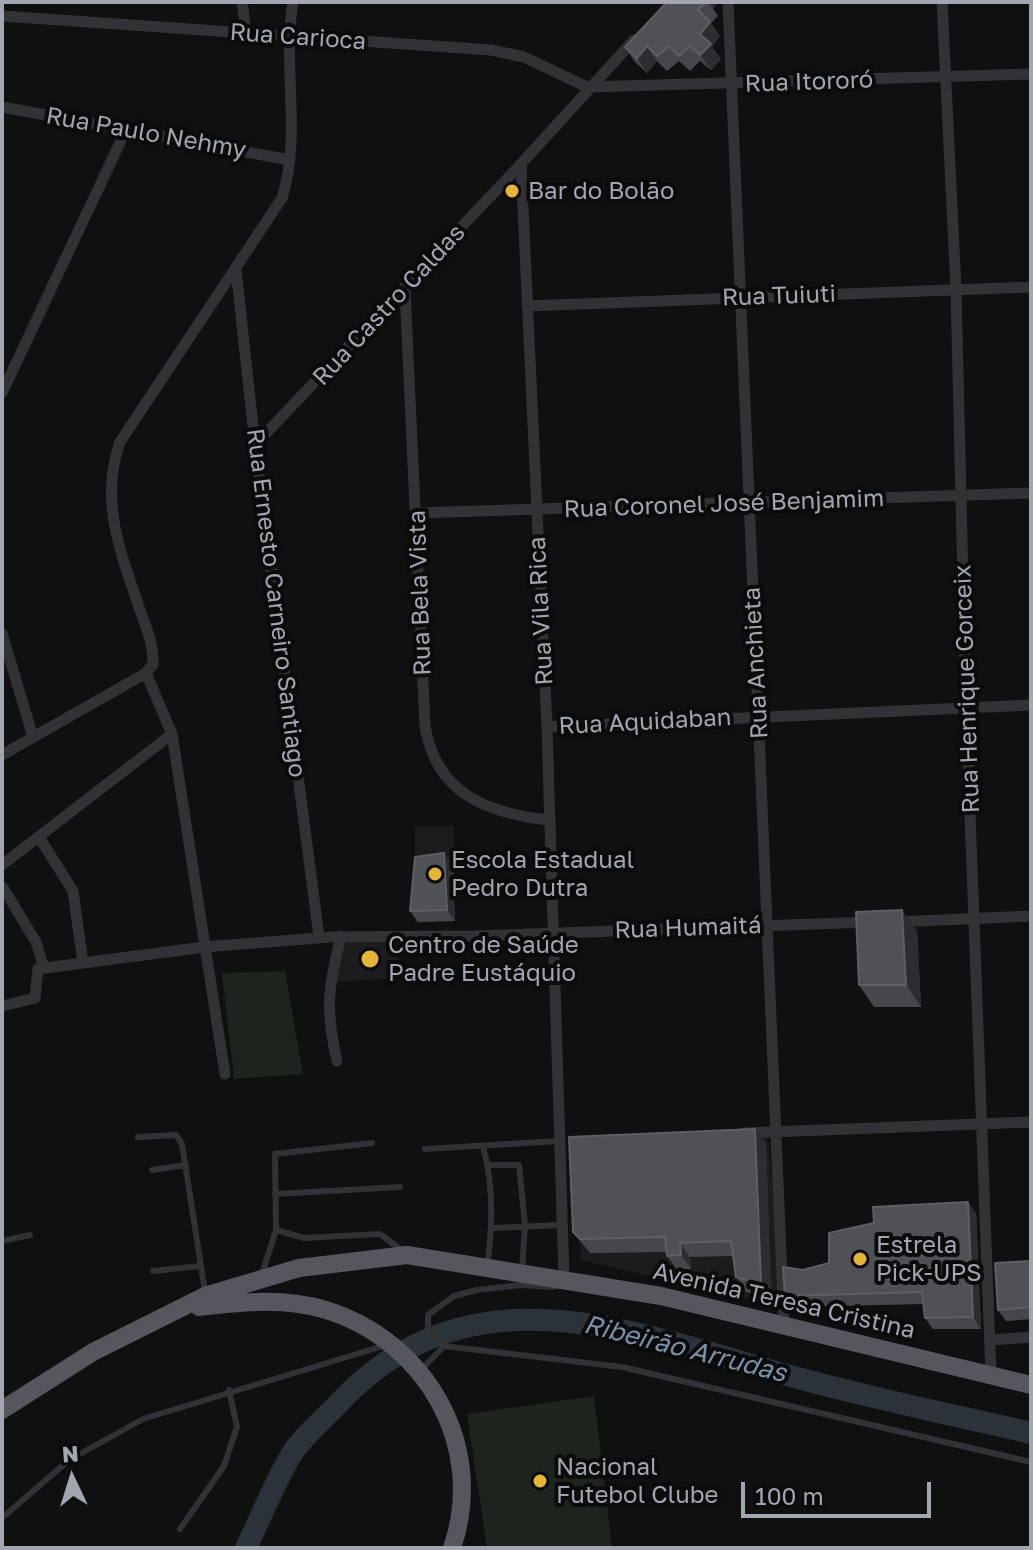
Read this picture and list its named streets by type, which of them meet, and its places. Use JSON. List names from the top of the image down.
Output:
{
  "streets": {
    "highway": ["Avenida Teresa Cristina"],
    "street": [
      "Rua Carioca",
      "Rua Itororó",
      "Rua Paulo Nehmy",
      "Rua Tuiuti",
      "Rua Castro Caldas",
      "Rua Coronel José Benjamim",
      "Rua Bela Vista",
      "Rua Ernesto Carneiro Santiago",
      "Rua Vila Rica",
      "Rua Anchieta",
      "Rua Henrique Gorceix",
      "Rua Aquidaban",
      "Rua Humaitá"
    ]
  },
  "crossings": [
    ["Rua Carioca", "Rua Itororó"],
    ["Rua Itororó", "Rua Anchieta"],
    ["Rua Itororó", "Rua Henrique Gorceix"],
    ["Rua Tuiuti", "Rua Vila Rica"],
    ["Rua Tuiuti", "Rua Anchieta"],
    ["Rua Tuiuti", "Rua Henrique Gorceix"],
    ["Rua Castro Caldas", "Rua Bela Vista"],
    ["Rua Castro Caldas", "Rua Ernesto Carneiro Santiago"],
    ["Rua Castro Caldas", "Rua Vila Rica"],
    ["Rua Coronel José Benjamim", "Rua Bela Vista"],
    ["Rua Coronel José Benjamim", "Rua Vila Rica"],
    ["Rua Coronel José Benjamim", "Rua Anchieta"],
    ["Rua Coronel José Benjamim", "Rua Henrique Gorceix"],
    ["Rua Bela Vista", "Rua Vila Rica"],
    ["Rua Ernesto Carneiro Santiago", "Rua Humaitá"],
    ["Rua Vila Rica", "Rua Aquidaban"],
    ["Rua Vila Rica", "Rua Humaitá"],
    ["Rua Vila Rica", "Avenida Teresa Cristina"],
    ["Rua Anchieta", "Rua Aquidaban"],
    ["Rua Anchieta", "Rua Humaitá"],
    ["Rua Anchieta", "Avenida Teresa Cristina"],
    ["Rua Henrique Gorceix", "Rua Aquidaban"],
    ["Rua Henrique Gorceix", "Rua Humaitá"],
    ["Rua Henrique Gorceix", "Avenida Teresa Cristina"]
  ],
  "water": ["Ribeirão Arrudas"],
  "places": [
    "Bar do Bolão",
    "Escola Estadual Pedro Dutra",
    "Centro de Saúde Padre Eustáquio",
    "Estrela Pick-UPS",
    "Nacional Futebol Clube"
  ],
  "scale_bar": "100 m",
  "north": "top"
}
